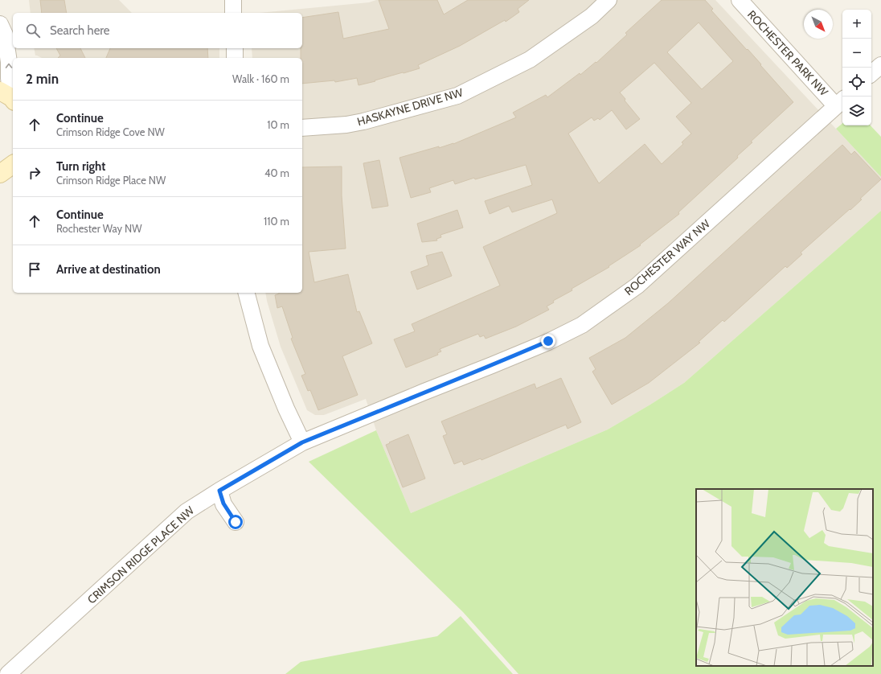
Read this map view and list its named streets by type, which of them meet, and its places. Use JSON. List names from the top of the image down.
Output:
{
  "streets": {
    "street": [
      "ROCHESTER PARK NW",
      "HASKAYNE DRIVE NW",
      "ROCHESTER WAY NW",
      "CRIMSON RIDGE PLACE NW"
    ]
  },
  "crossings": [
    ["ROCHESTER PARK NW", "ROCHESTER WAY NW"],
    ["ROCHESTER WAY NW", "CRIMSON RIDGE PLACE NW"]
  ],
  "north": "bottom right",
  "page": {
    "map_buttons": ["+", "−"],
    "search": "Search here",
    "heading": ["2 min", "Walk · 160 m"],
    "list": [
      ["Continue", "Crimson Ridge Cove NW", "10 m"],
      ["Turn right", "Crimson Ridge Place NW", "40 m"],
      ["Continue", "Rochester Way NW", "110 m"],
      "Arrive at destination"
    ]
  }
}
